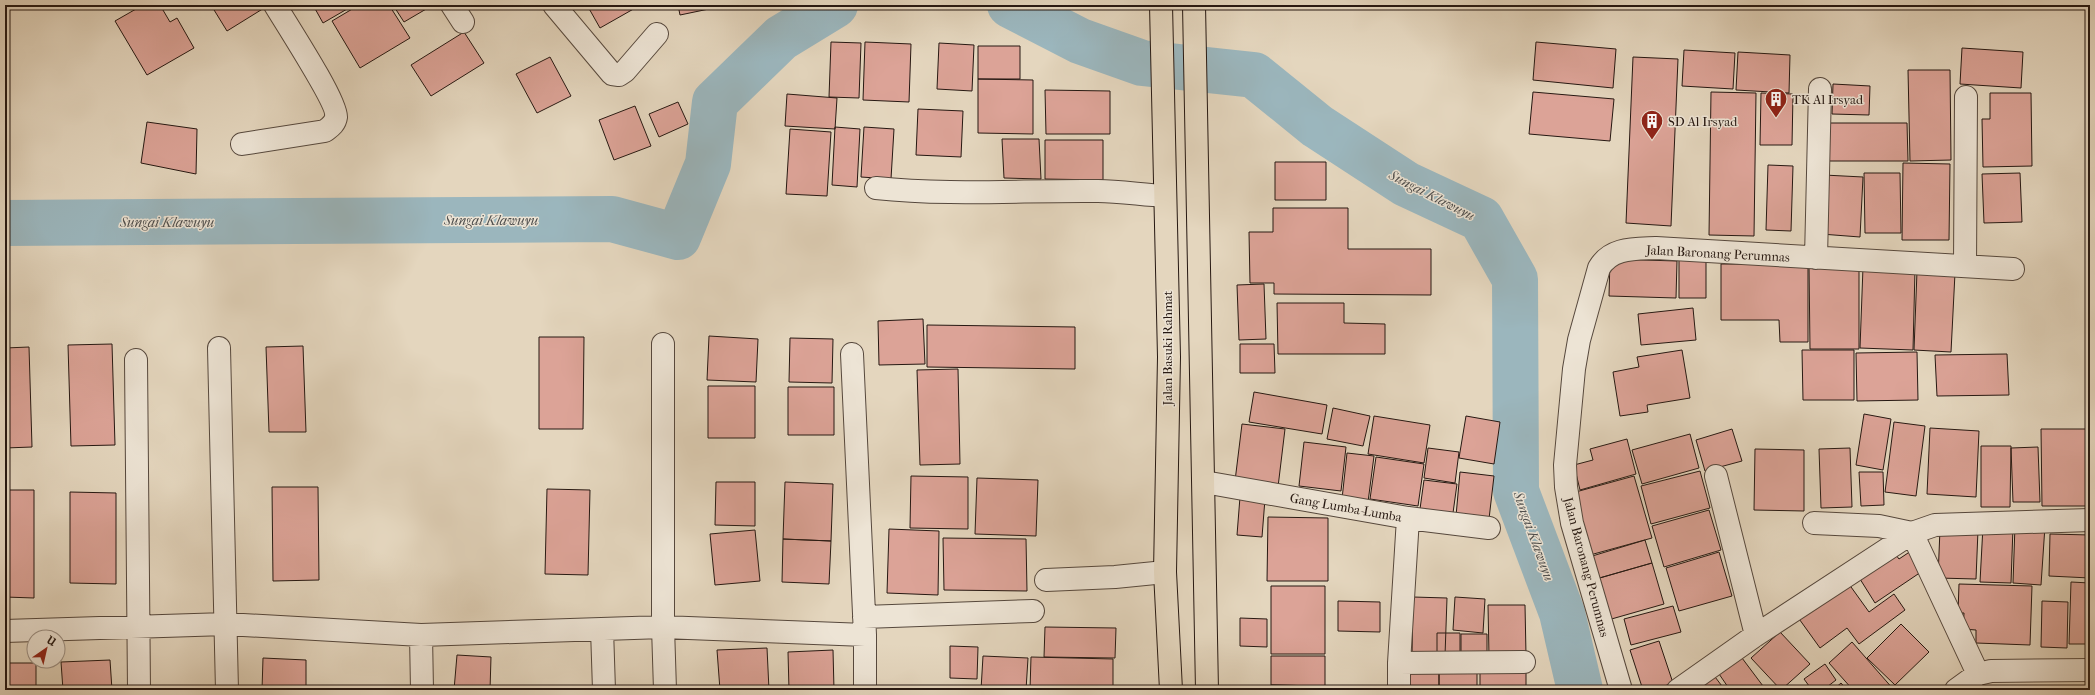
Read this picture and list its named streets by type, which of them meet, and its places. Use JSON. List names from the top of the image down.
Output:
{
  "streets": {
    "highway": ["Jalan Basuki Rahmat"],
    "street": ["Jalan Baronang Perumnas", "Gang Lumba-Lumba"]
  },
  "water": ["Sungai Klawuyu"],
  "places": {
    "building": ["TK Al Irsyad", "SD Al Irsyad"]
  },
  "north": "top right"
}
